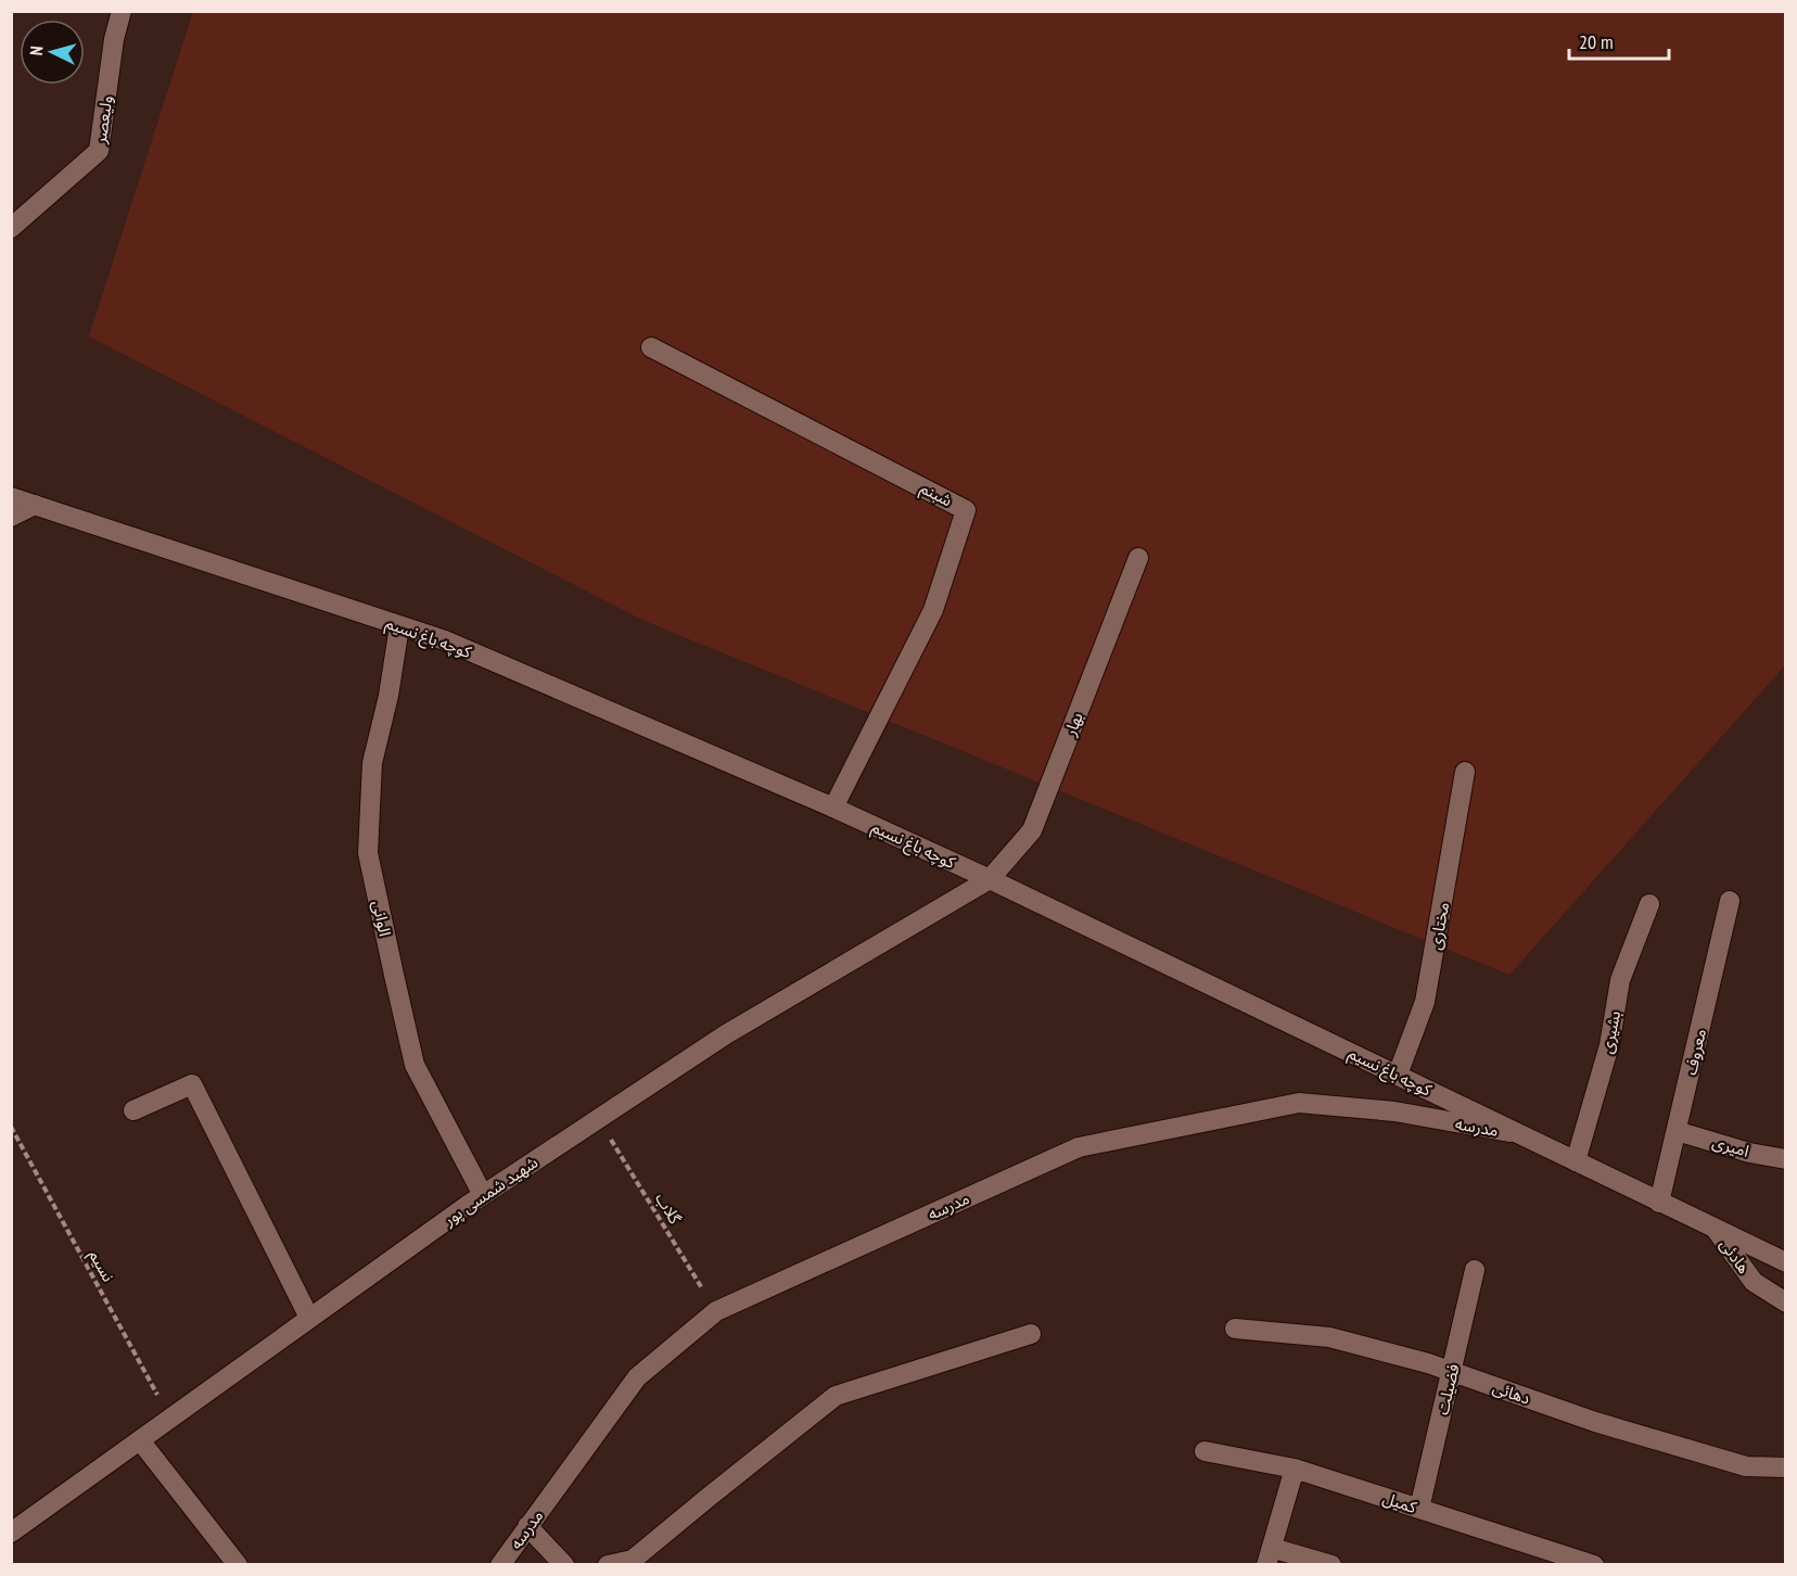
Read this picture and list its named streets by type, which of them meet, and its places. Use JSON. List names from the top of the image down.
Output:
{
  "streets": {
    "street": [
      "ولیعصر",
      "شبنم",
      "کوچه باغ نسیم",
      "بهار",
      "الوانی",
      "مختاری",
      "بشیری",
      "معروف",
      "مدرسه",
      "امیری",
      "شهید شمسی پور",
      "هادئی",
      "فضیلت",
      "دهائی",
      "کمیل"
    ],
    "path": ["گلاب", "نسیم"]
  },
  "crossings": [
    ["شبنم", "کوچه باغ نسیم"],
    ["کوچه باغ نسیم", "بهار"],
    ["کوچه باغ نسیم", "الوانی"],
    ["کوچه باغ نسیم", "مختاری"],
    ["کوچه باغ نسیم", "بشیری"],
    ["کوچه باغ نسیم", "معروف"],
    ["کوچه باغ نسیم", "مدرسه"],
    ["کوچه باغ نسیم", "شهید شمسی پور"],
    ["کوچه باغ نسیم", "هادئی"],
    ["بهار", "شهید شمسی پور"],
    ["الوانی", "شهید شمسی پور"],
    ["معروف", "امیری"],
    ["مدرسه", "گلاب"],
    ["شهید شمسی پور", "گلاب"],
    ["شهید شمسی پور", "نسیم"],
    ["فضیلت", "دهائی"],
    ["فضیلت", "کمیل"]
  ],
  "scale_bar": "20 m",
  "north": "left"
}
